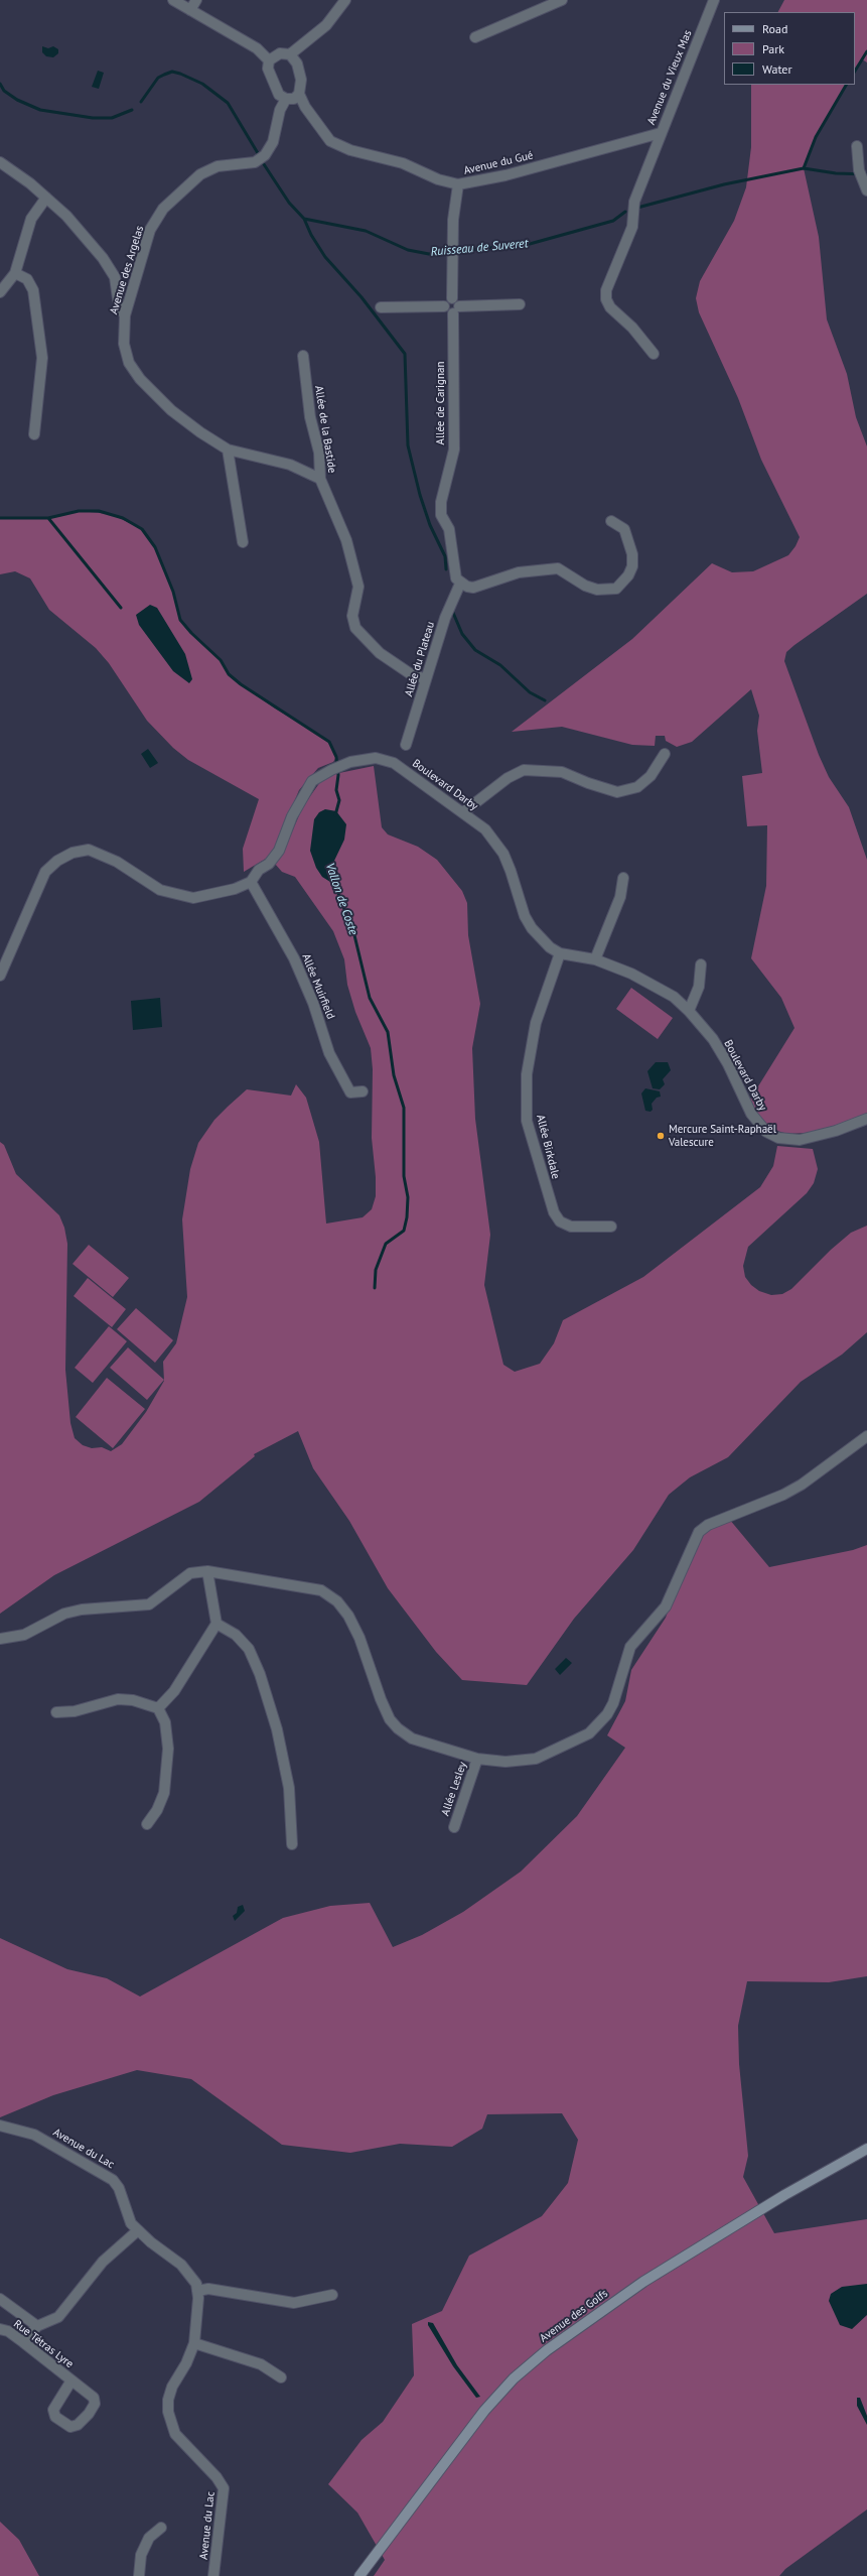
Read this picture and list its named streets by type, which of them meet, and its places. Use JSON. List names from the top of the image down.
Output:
{
  "streets": {
    "main road": ["Avenue des Golfs"],
    "street": [
      "Avenue du Vieux Mas",
      "Avenue du Gué",
      "Avenue des Argelas",
      "Allée de Carignan",
      "Allée de la Bastide",
      "Allée du Plateau",
      "Boulevard Darby",
      "Allée Muirfield",
      "Allée Birkdale",
      "Allée Lesley",
      "Avenue du Lac",
      "Rue Tétras Lyre"
    ]
  },
  "crossings": [
    ["Avenue du Vieux Mas", "Avenue du Gué"],
    ["Avenue du Gué", "Avenue des Argelas"],
    ["Avenue du Gué", "Allée de Carignan"],
    ["Avenue des Argelas", "Allée de la Bastide"],
    ["Allée de Carignan", "Allée du Plateau"],
    ["Allée de la Bastide", "Allée du Plateau"],
    ["Boulevard Darby", "Allée Muirfield"],
    ["Boulevard Darby", "Allée Birkdale"]
  ],
  "water": ["Ruisseau de Suveret", "Vallon de Coste"],
  "places": ["Mercure Saint-Raphaël Valescure"],
  "legend": ["Road", "Park", "Water"]
}
